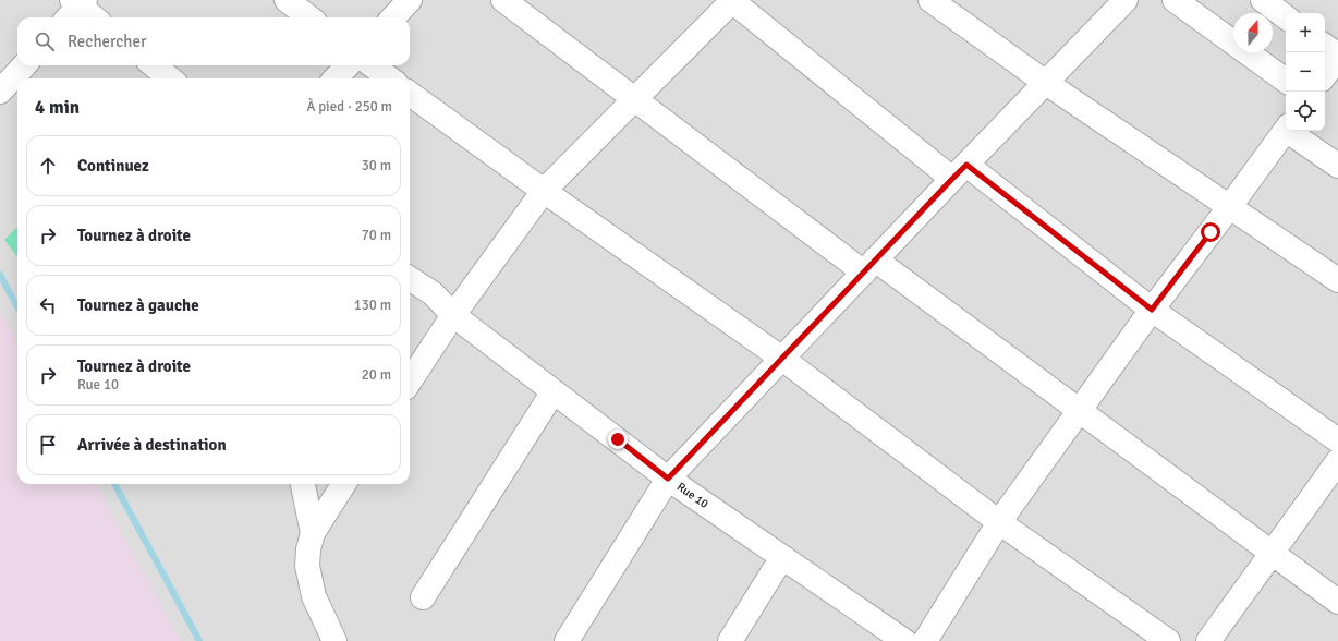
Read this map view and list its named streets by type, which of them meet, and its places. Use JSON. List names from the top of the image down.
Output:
{
  "streets": {
    "street": ["Rue 10"]
  },
  "north": "top",
  "page": {
    "map_buttons": ["+", "−"],
    "search": "Rechercher",
    "heading": ["4 min", "À pied · 250 m"],
    "list": [
      ["Continuez", "30 m"],
      ["Tournez à droite", "70 m"],
      ["Tournez à gauche", "130 m"],
      ["Tournez à droite", "Rue 10", "20 m"],
      "Arrivée à destination"
    ]
  }
}
